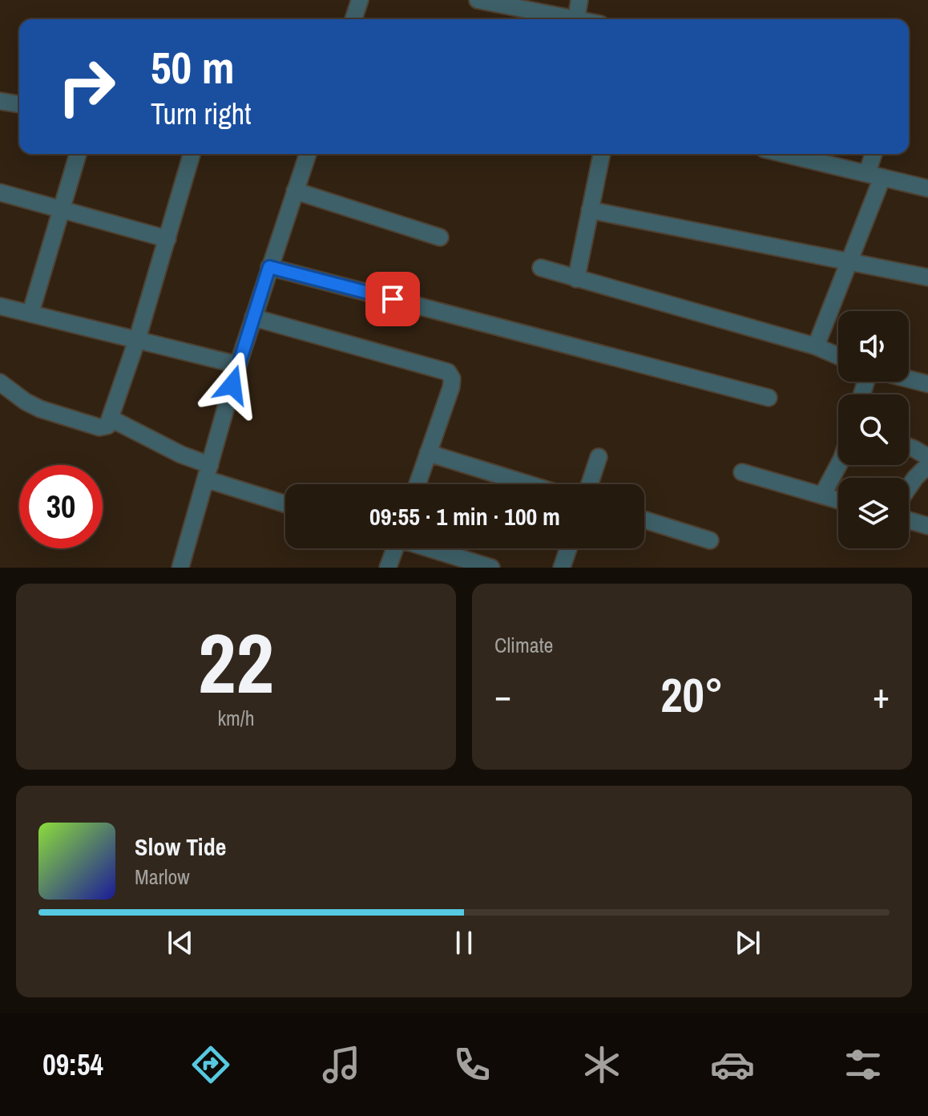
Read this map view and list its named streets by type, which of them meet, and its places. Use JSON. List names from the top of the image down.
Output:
{
  "page": {
    "turn": ["50 m", "Turn right"],
    "limit": "30",
    "trip": "09:55 · 1 min · 100 m",
    "tile": [
      ["22", "km/h"],
      "Climate"
    ],
    "heat": ["−", "20°", "+"],
    "song": ["Slow Tide", "Marlow"],
    "tabs": "09:54"
  }
}
